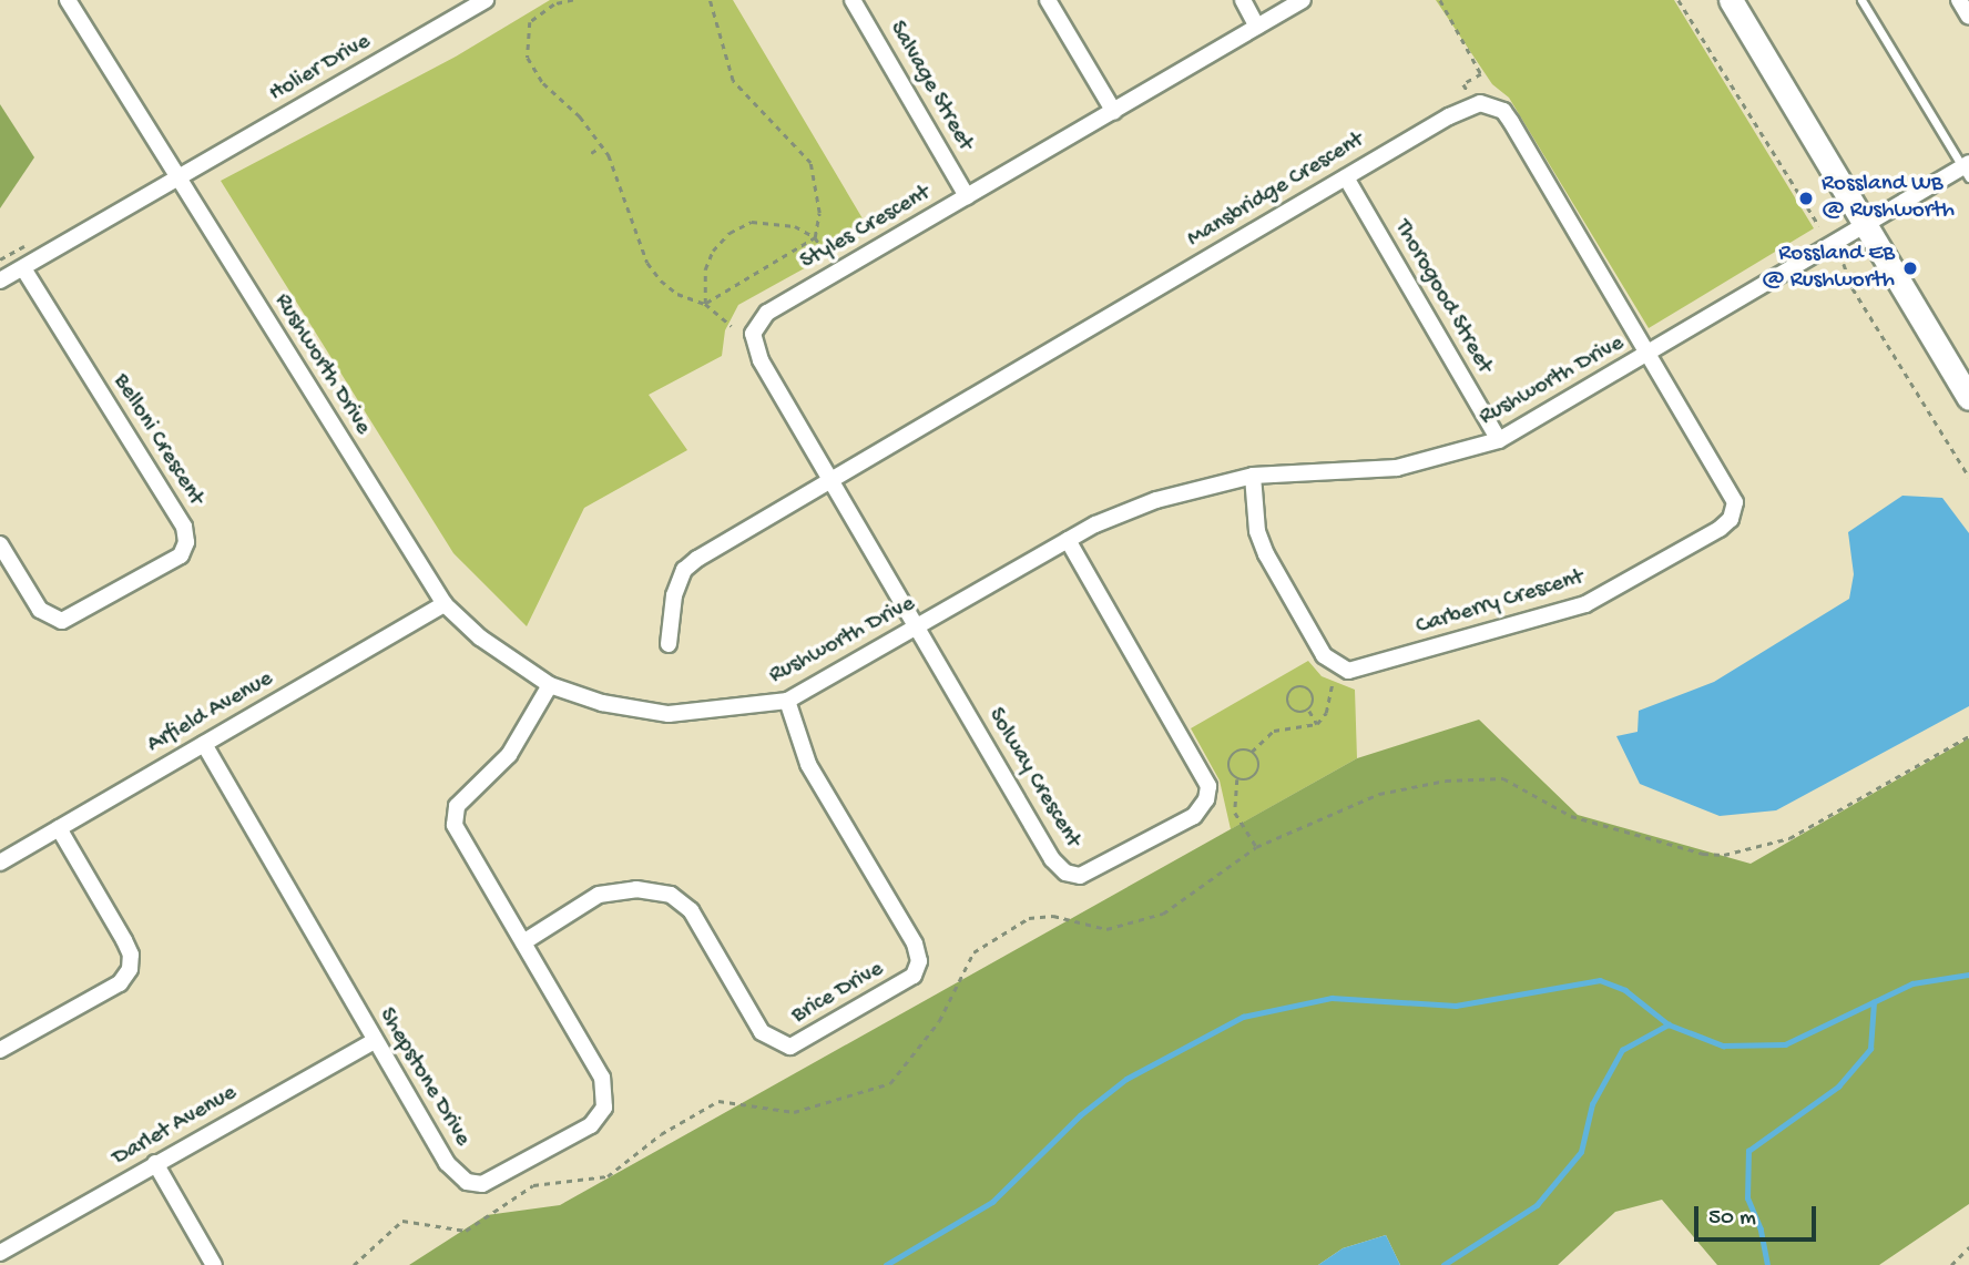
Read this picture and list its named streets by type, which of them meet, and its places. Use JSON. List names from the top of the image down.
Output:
{
  "streets": {
    "street": [
      "Holier Drive",
      "Salvage Street",
      "Mansbridge Crescent",
      "Styles Crescent",
      "Thorogood Street",
      "Rushworth Drive",
      "Belloni Crescent",
      "Carberry Crescent",
      "Arfield Avenue",
      "Solway Crescent",
      "Brice Drive",
      "Shepstone Drive",
      "Darlet Avenue"
    ]
  },
  "crossings": [
    ["Holier Drive", "Rushworth Drive"],
    ["Holier Drive", "Belloni Crescent"],
    ["Salvage Street", "Styles Crescent"],
    ["Mansbridge Crescent", "Styles Crescent"],
    ["Mansbridge Crescent", "Thorogood Street"],
    ["Mansbridge Crescent", "Rushworth Drive"],
    ["Mansbridge Crescent", "Carberry Crescent"],
    ["Styles Crescent", "Rushworth Drive"],
    ["Styles Crescent", "Solway Crescent"],
    ["Thorogood Street", "Rushworth Drive"],
    ["Rushworth Drive", "Carberry Crescent"],
    ["Rushworth Drive", "Arfield Avenue"],
    ["Rushworth Drive", "Solway Crescent"],
    ["Rushworth Drive", "Brice Drive"],
    ["Rushworth Drive", "Shepstone Drive"],
    ["Arfield Avenue", "Shepstone Drive"],
    ["Brice Drive", "Shepstone Drive"],
    ["Shepstone Drive", "Darlet Avenue"]
  ],
  "places": ["Rossland WB @ Rushworth", "Rossland EB @ Rushworth"],
  "scale_bar": "50 m"
}
